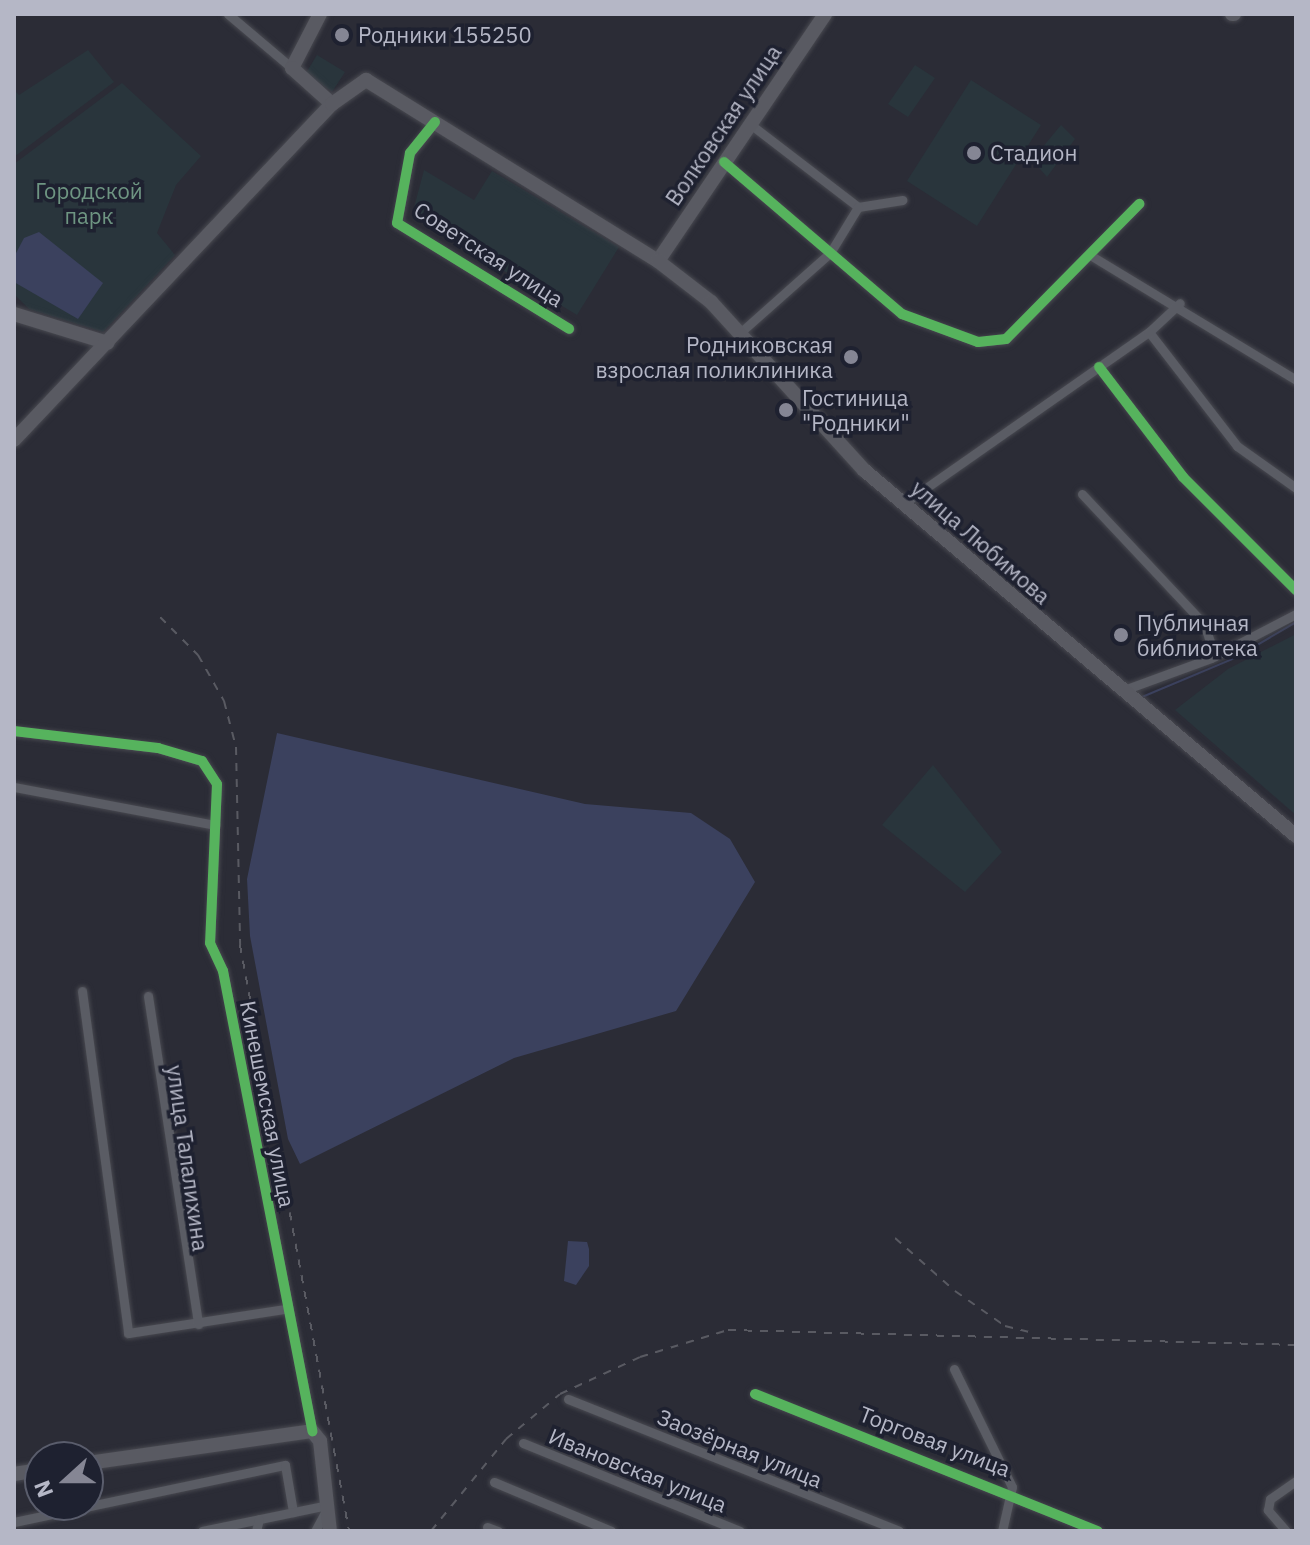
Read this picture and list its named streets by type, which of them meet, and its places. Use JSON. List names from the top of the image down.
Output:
{
  "streets": {
    "main road": ["Волковская улица", "улица Любимова"],
    "street": [
      "Советская улица",
      "Кинешемская улица",
      "улица Талалихина",
      "Торговая улица",
      "Заозёрная улица",
      "Ивановская улица"
    ]
  },
  "crossings": [
    ["Волковская улица", "улица Любимова"]
  ],
  "parks": ["Городской парк"],
  "places": [
    "Родники 155250",
    "Стадион",
    "Родниковская взрослая поликлиника",
    "Гостиница \"Родники\"",
    "Публичная библиотека"
  ],
  "north": "left"
}
